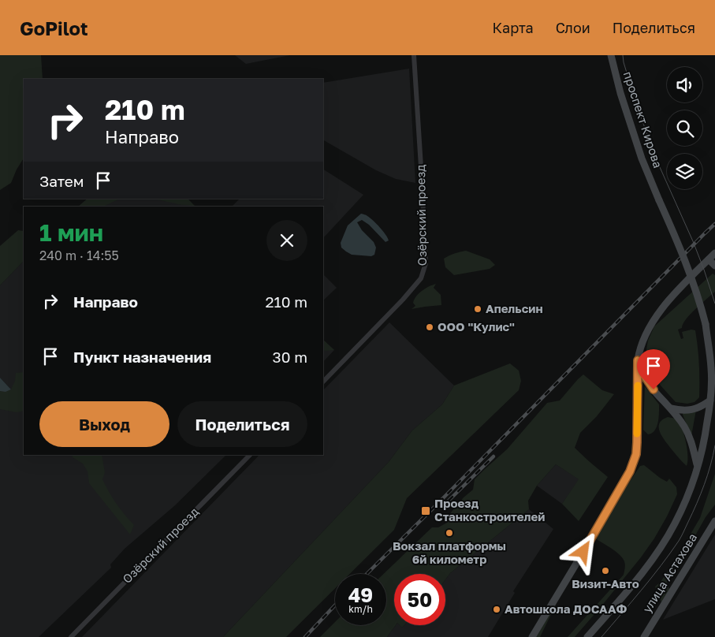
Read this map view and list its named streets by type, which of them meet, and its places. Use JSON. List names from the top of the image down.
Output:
{
  "streets": {
    "main road": ["проспект Кирова", "улица Астахова"],
    "street": ["Озёрский проезд"]
  },
  "crossings": [
    ["проспект Кирова", "улица Астахова"]
  ],
  "places": {
    "other": [
      "Апельсин",
      "ООО \"Кулис\"",
      "Вокзал платформы 6й километр",
      "Визит-Авто",
      "Автошкола ДОСААФ"
    ],
    "transit": ["Проезд Станкостроителей"]
  },
  "page": {
    "header": "GoPilot",
    "nav": ["Карта", "Слои", "Поделиться"],
    "turn": ["210 m", "Направо"],
    "then": "Затем",
    "heading": ["1 мин", "240 m · 14:55"],
    "list": [
      {
        "name": "Направо",
        "value": "210 m"
      },
      {
        "name": "Пункт назначения",
        "value": "30 m"
      }
    ],
    "buttons": ["Выход", "Поделиться"],
    "speed": "49 km/h",
    "limit": "50"
  }
}
